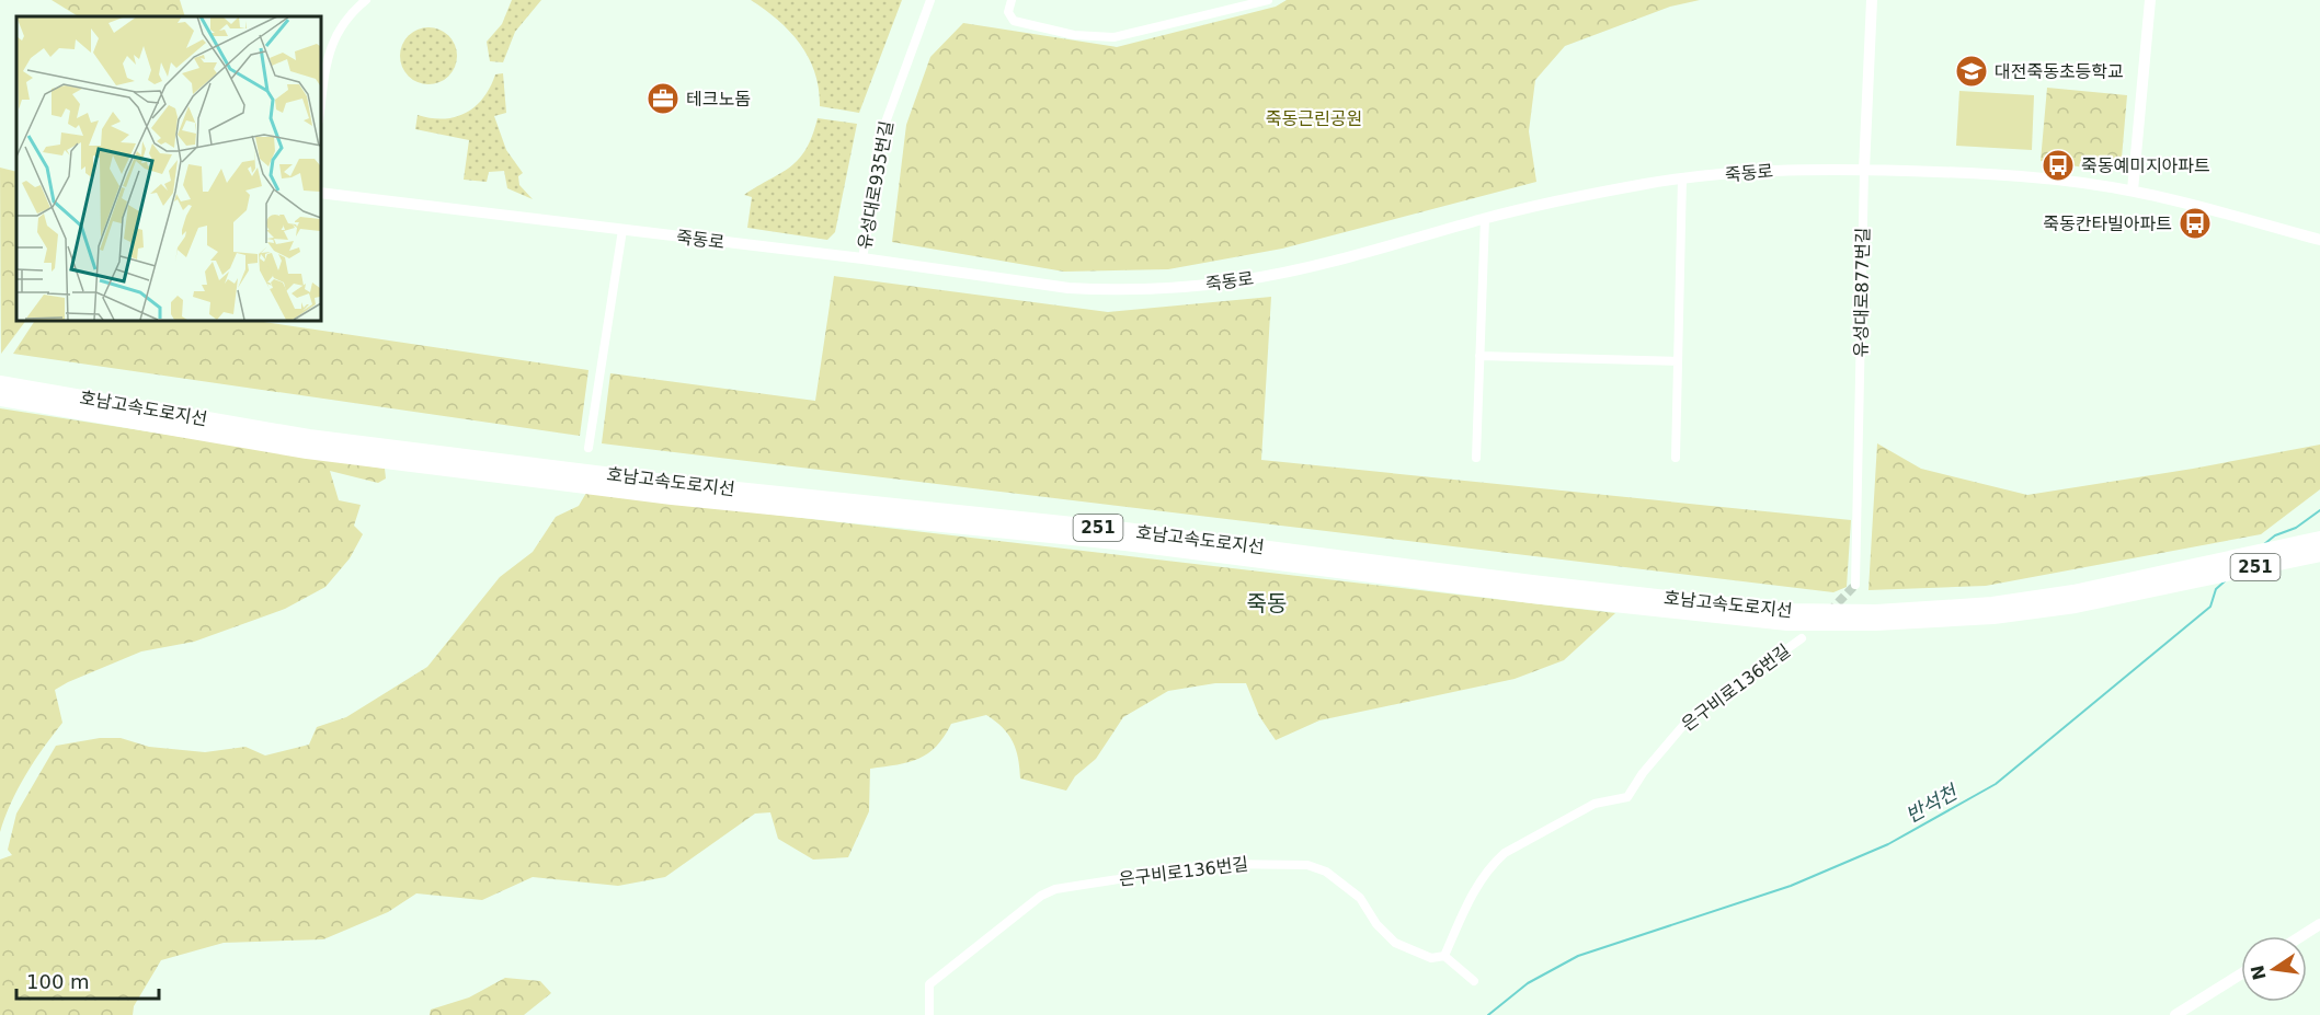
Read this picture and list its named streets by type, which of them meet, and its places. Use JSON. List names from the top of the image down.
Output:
{
  "streets": {
    "highway": ["호남고속도로지선", "251"],
    "street": [
      "죽동로",
      "유성대로935번길",
      "유성대로877번길",
      "은구비로136번길"
    ]
  },
  "crossings": [
    ["죽동로", "유성대로935번길"],
    ["죽동로", "유성대로877번길"]
  ],
  "districts": ["죽동"],
  "water": ["반석천"],
  "parks": ["죽동근린공원"],
  "places": {
    "school or university": ["대전죽동초등학교"],
    "office": ["테크노돔"],
    "bus stop": ["죽동예미지아파트", "죽동칸타빌아파트"]
  },
  "scale_bar": "100 m",
  "north": "left"
}
